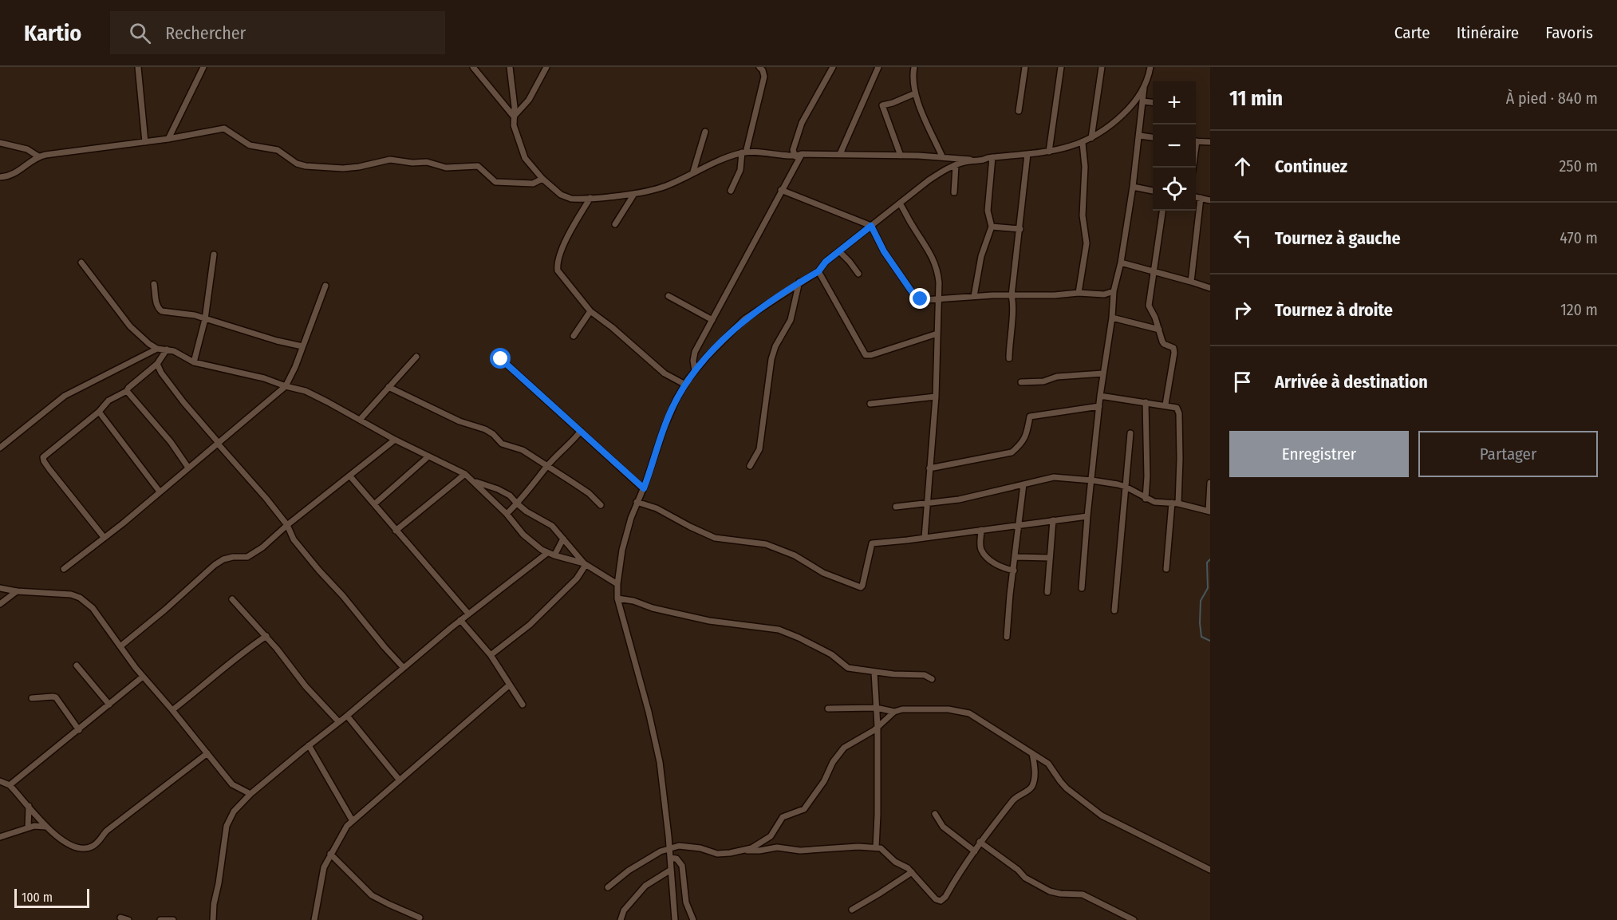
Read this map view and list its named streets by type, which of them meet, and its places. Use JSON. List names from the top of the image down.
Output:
{
  "scale_bar": "100 m",
  "page": {
    "header": "Kartio",
    "search": "Rechercher",
    "nav": ["Carte", "Itinéraire", "Favoris"],
    "heading": ["11 min", "À pied · 840 m"],
    "map_buttons": ["+", "−"],
    "list": [
      ["Continuez", "250 m"],
      ["Tournez à gauche", "470 m"],
      ["Tournez à droite", "120 m"],
      "Arrivée à destination"
    ],
    "buttons": ["Enregistrer", "Partager"],
    "scale": "100 m"
  }
}
